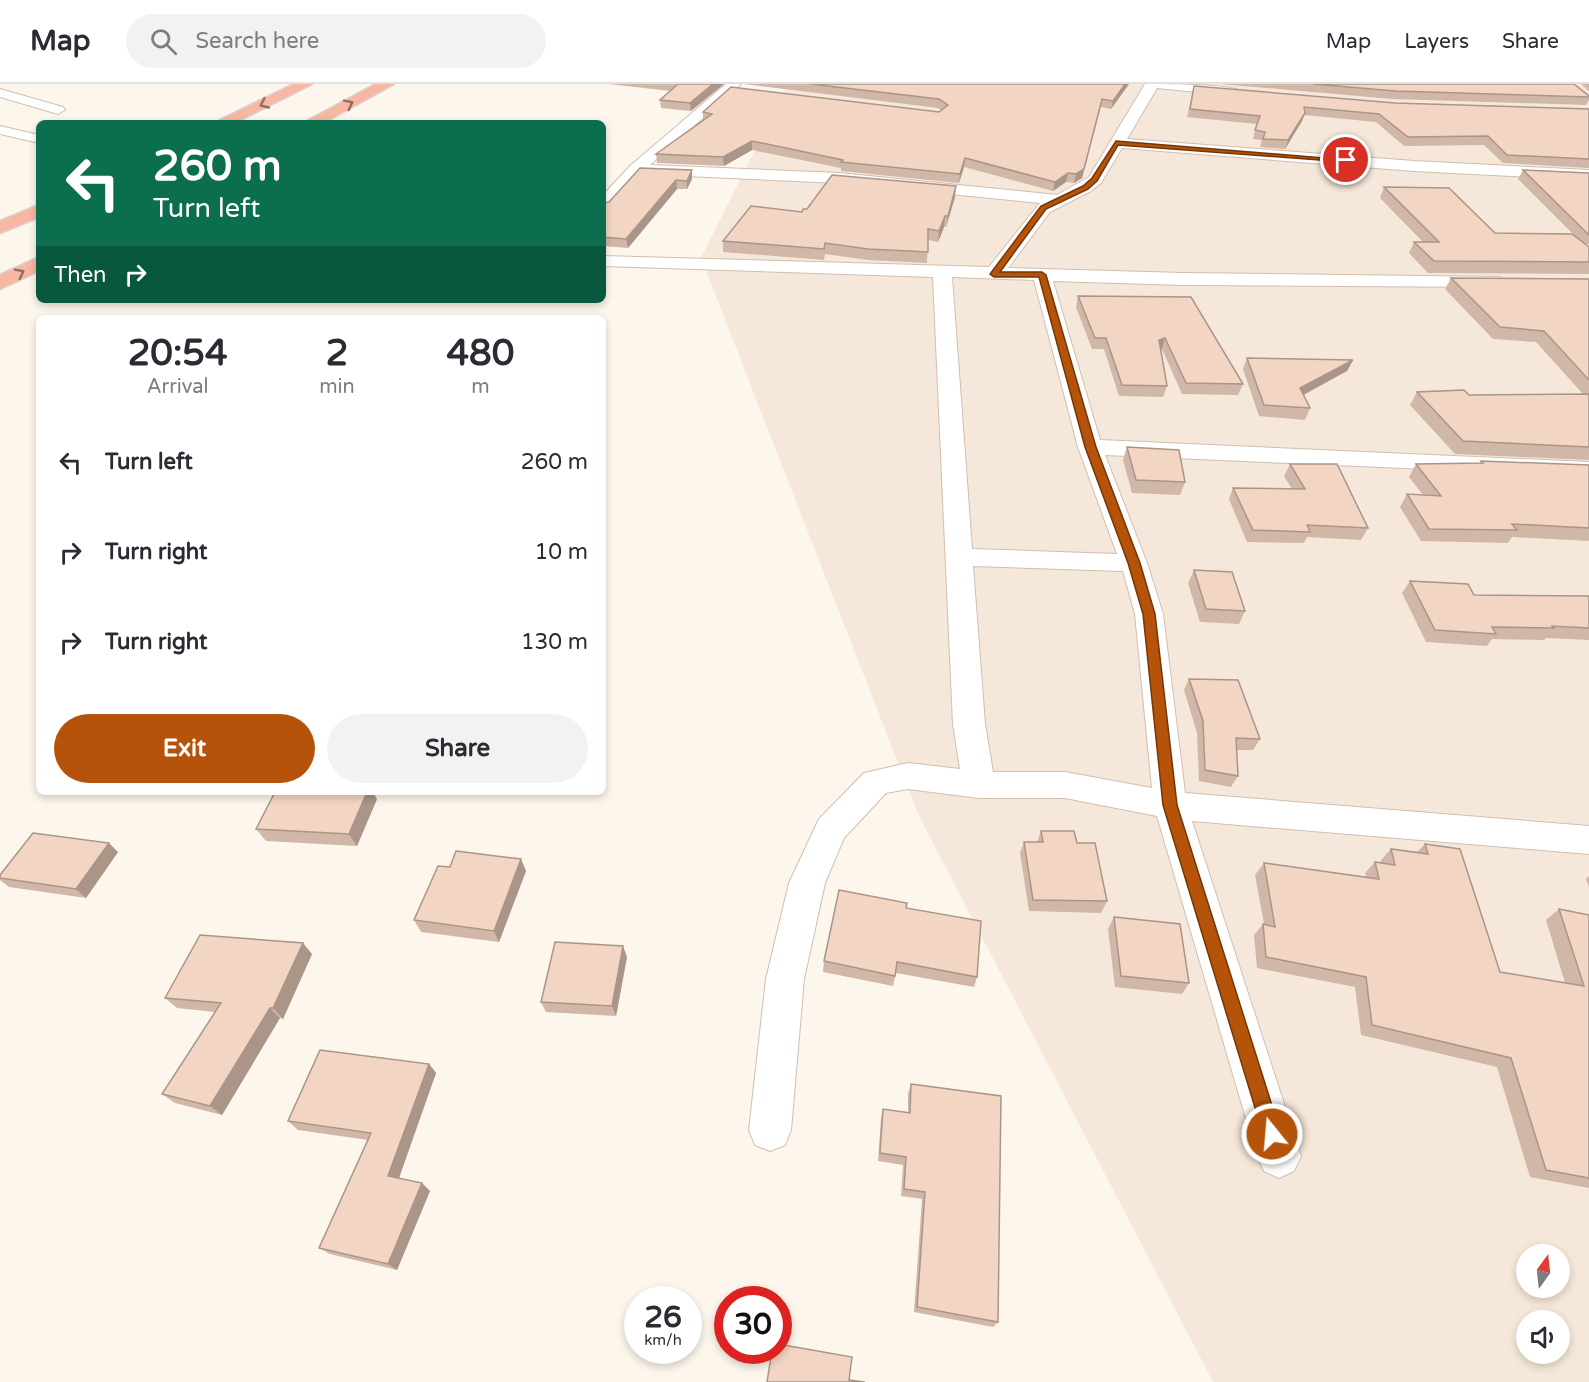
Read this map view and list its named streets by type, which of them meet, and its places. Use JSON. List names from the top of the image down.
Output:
{
  "north": "top",
  "page": {
    "header": "Map",
    "search": "Search here",
    "nav": ["Map", "Layers", "Share"],
    "turn": ["260 m", "Turn left"],
    "then": "Then",
    "eta": [
      "20:54",
      "Arrival",
      "2",
      "min",
      "480",
      "m"
    ],
    "list": [
      {
        "name": "Turn left",
        "value": "260 m"
      },
      {
        "name": "Turn right",
        "value": "10 m"
      },
      {
        "name": "Turn right",
        "value": "130 m"
      }
    ],
    "buttons": ["Exit", "Share"],
    "speed": "26 km/h",
    "limit": "30"
  }
}
